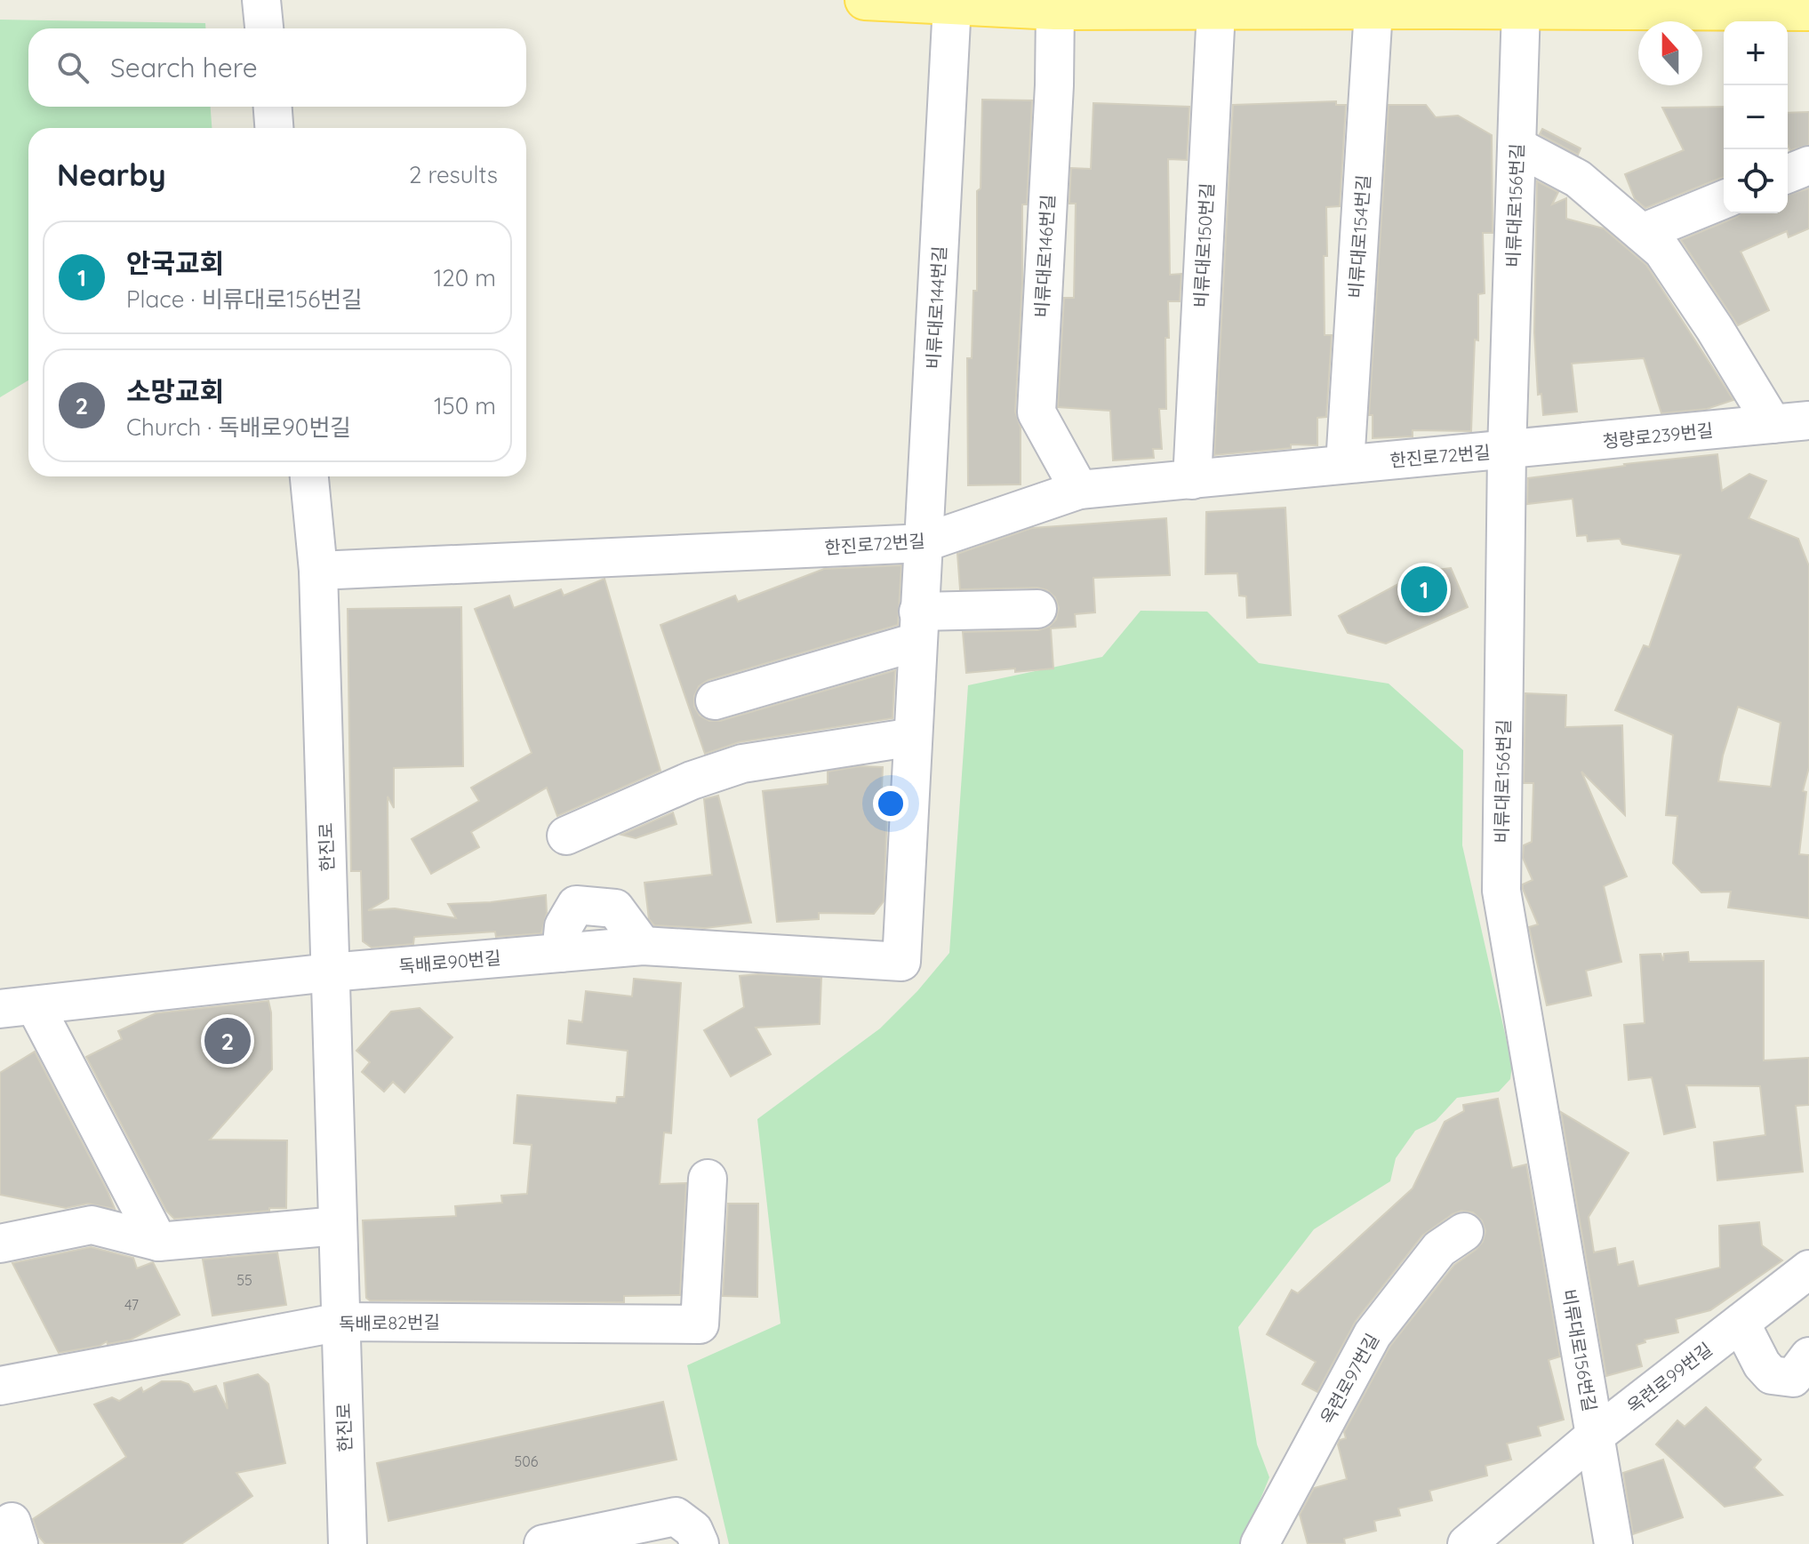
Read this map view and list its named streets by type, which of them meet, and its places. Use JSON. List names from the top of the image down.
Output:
{
  "streets": {
    "street": [
      "비류대로156번길",
      "비류대로154번길",
      "비류대로150번길",
      "비류대로146번길",
      "비류대로144번길",
      "청량로239번길",
      "한진로72번길",
      "한진로",
      "독배로90번길",
      "독배로82번길",
      "옥련로99번길",
      "옥련로97번길"
    ]
  },
  "crossings": [
    ["비류대로156번길", "청량로239번길"],
    ["비류대로156번길", "한진로72번길"],
    ["비류대로156번길", "옥련로99번길"],
    ["비류대로154번길", "한진로72번길"],
    ["비류대로150번길", "한진로72번길"],
    ["비류대로146번길", "한진로72번길"],
    ["비류대로144번길", "한진로72번길"],
    ["비류대로144번길", "독배로90번길"],
    ["청량로239번길", "한진로72번길"],
    ["한진로72번길", "한진로"],
    ["한진로", "독배로90번길"],
    ["한진로", "독배로82번길"]
  ],
  "house_numbers": ["55", "47", "506"],
  "north": "top",
  "page": {
    "map_buttons": ["+", "−"],
    "search": "Search here",
    "heading": ["Nearby", "2 results"],
    "list": [
      {
        "mark": "1",
        "name": "안국교회",
        "note": "Place · 비류대로156번길",
        "value": "120 m"
      },
      {
        "mark": "2",
        "name": "소망교회",
        "note": "Church · 독배로90번길",
        "value": "150 m"
      }
    ],
    "pins": ["1", "2"]
  }
}
